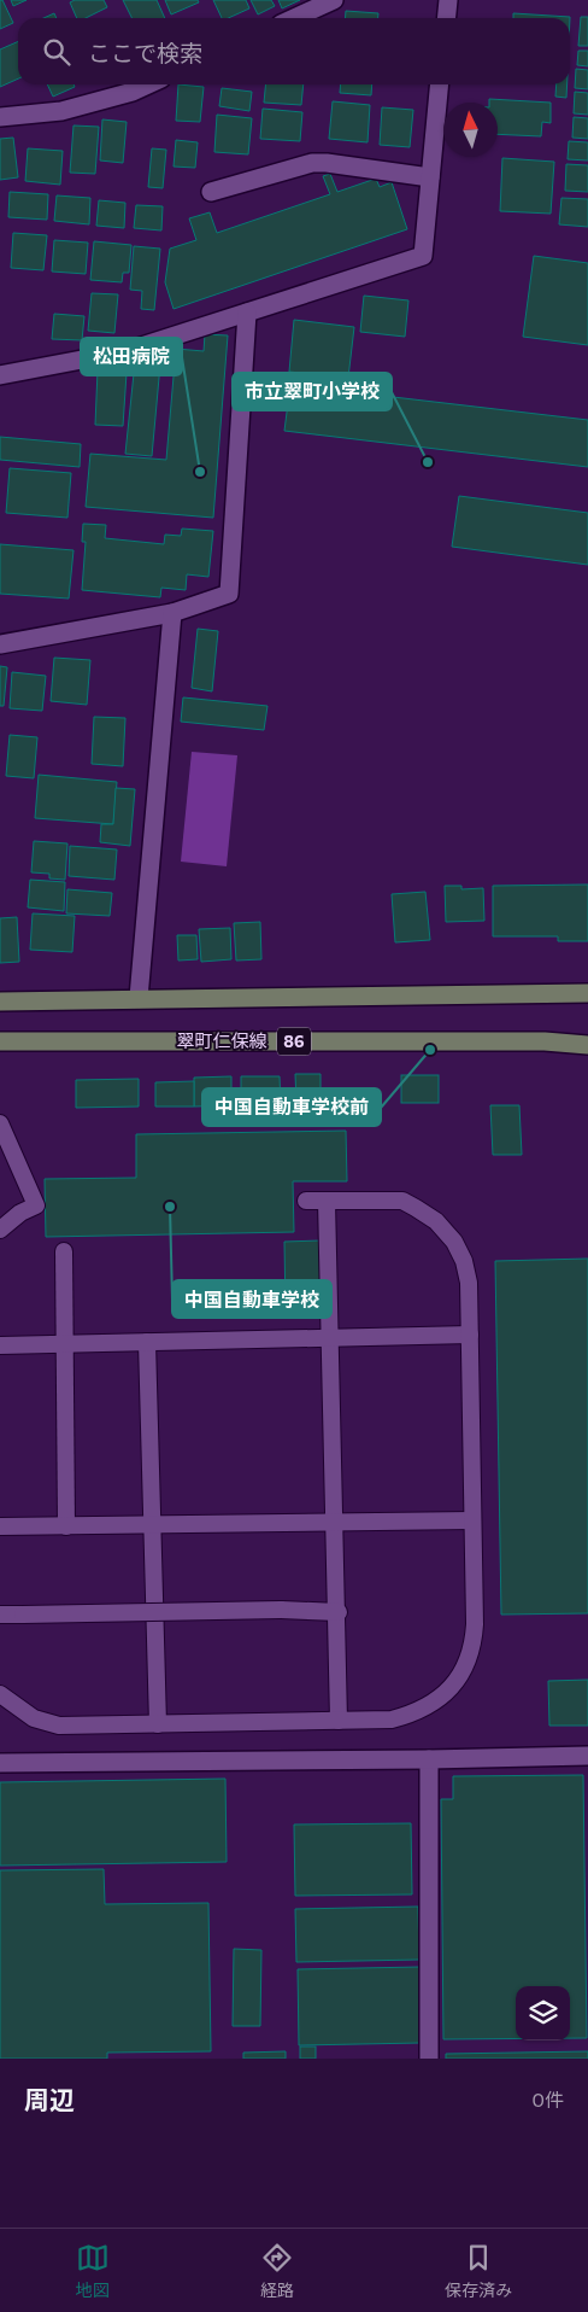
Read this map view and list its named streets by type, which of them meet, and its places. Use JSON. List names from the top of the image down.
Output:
{
  "streets": {
    "main road": ["翠町仁保線", "86"]
  },
  "places": [
    "市立翠町小学校",
    "松田病院",
    "中国自動車学校前",
    "中国自動車学校"
  ],
  "north": "top",
  "page": {
    "search": "ここで検索",
    "heading": ["周辺", "0件"],
    "nav": ["地図", "経路", "保存済み"]
  }
}
